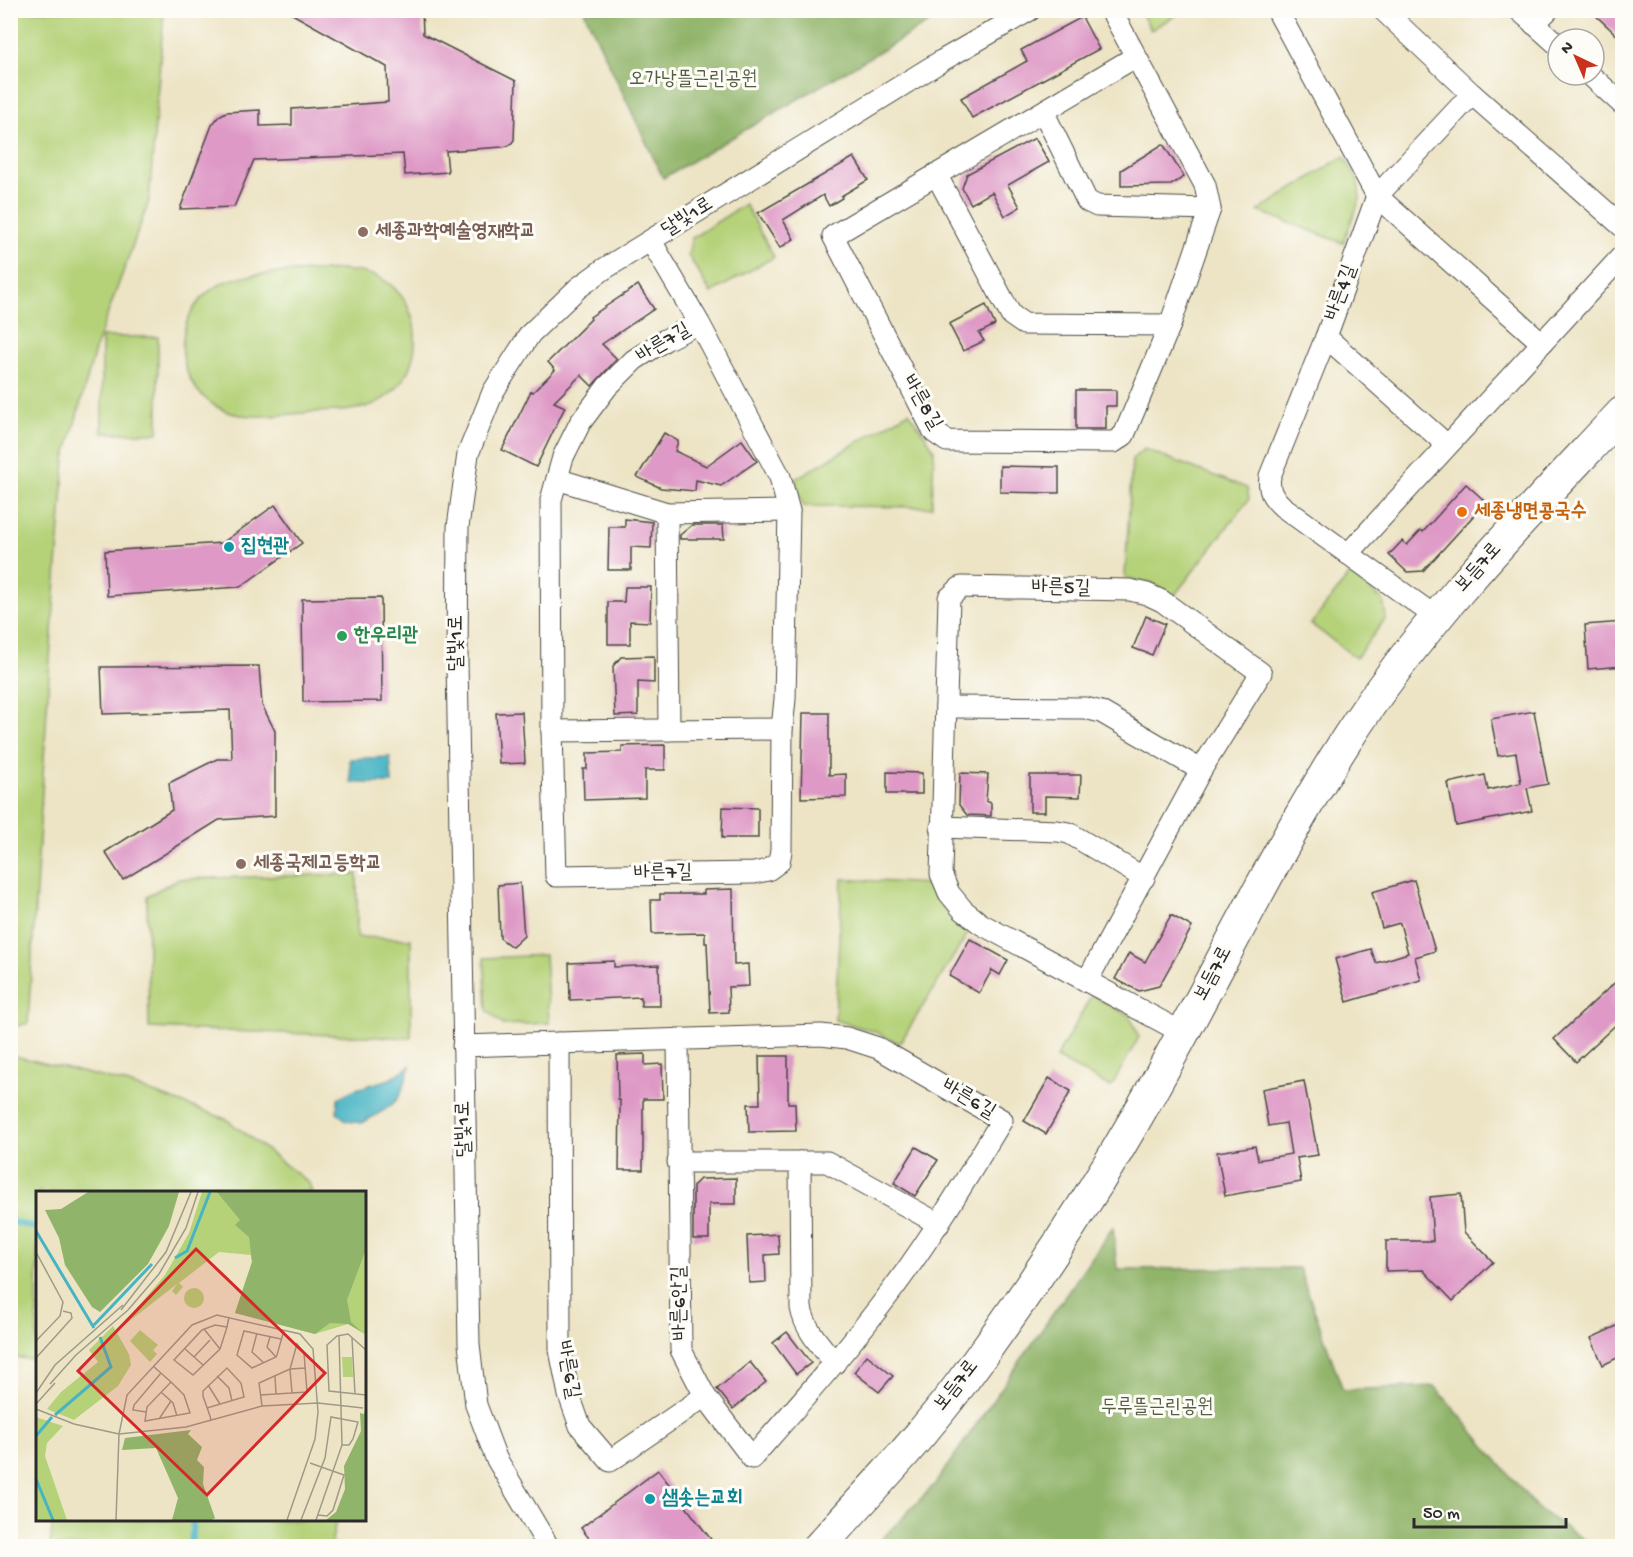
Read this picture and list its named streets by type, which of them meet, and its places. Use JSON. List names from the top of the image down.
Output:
{
  "streets": {
    "street": [
      "달빛1로",
      "바른4길",
      "바른7길",
      "바른8길",
      "보듬7로",
      "바른5길",
      "바른6길",
      "바른6안길"
    ]
  },
  "crossings": [
    ["달빛1로", "바른6길"],
    ["바른4길", "보듬7로"],
    ["보듬7로", "바른5길"],
    ["바른6길", "바른6안길"]
  ],
  "parks": ["오가낭뜰근린공원", "두루뜰근린공원"],
  "places": [
    "세종과학예술영재학교",
    "세종냉면콩국수",
    "집현관",
    "한우리관",
    "세종국제고등학교",
    "샘솟는교회"
  ],
  "scale_bar": "50 m",
  "north": "top left"
}
